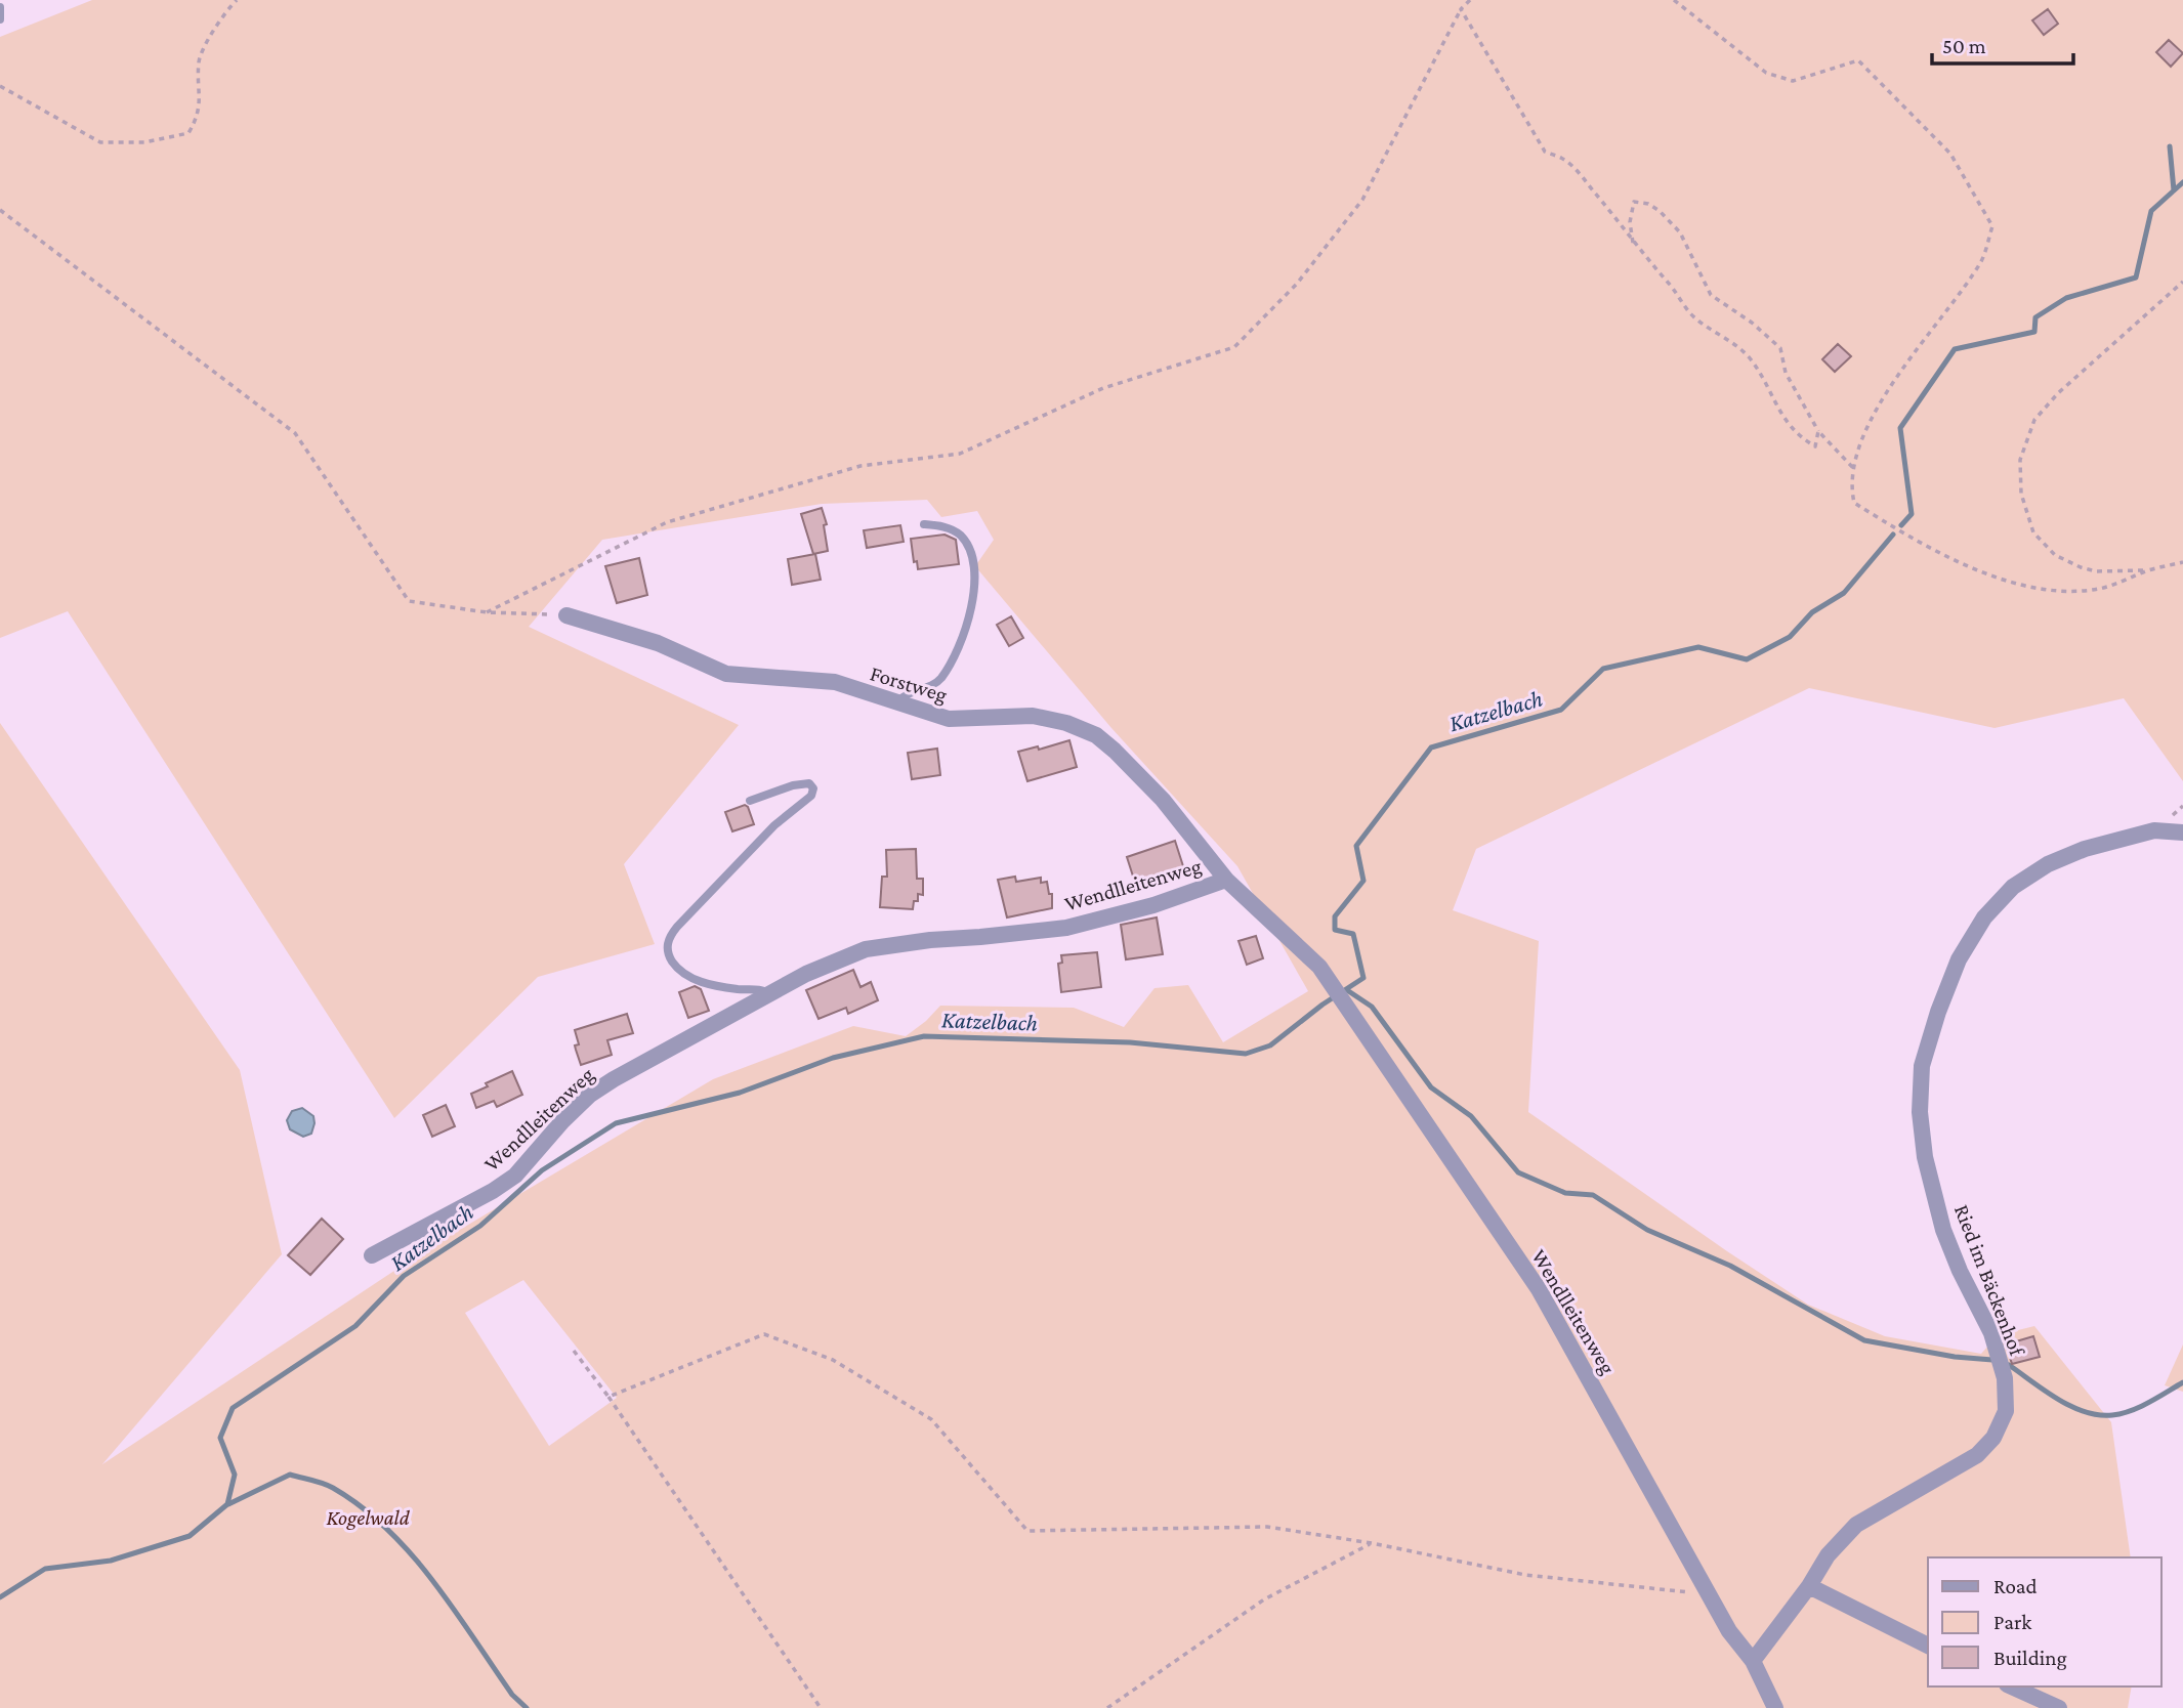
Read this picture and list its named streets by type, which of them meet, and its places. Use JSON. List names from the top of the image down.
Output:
{
  "streets": {
    "street": ["Forstweg", "Wendlleitenweg", "Ried im Bäckenhof"]
  },
  "crossings": [
    ["Forstweg", "Wendlleitenweg"],
    ["Wendlleitenweg", "Ried im Bäckenhof"]
  ],
  "water": ["Katzelbach"],
  "parks": ["Kogelwald"],
  "legend": ["Road", "Park", "Building"],
  "scale_bar": "50 m"
}
